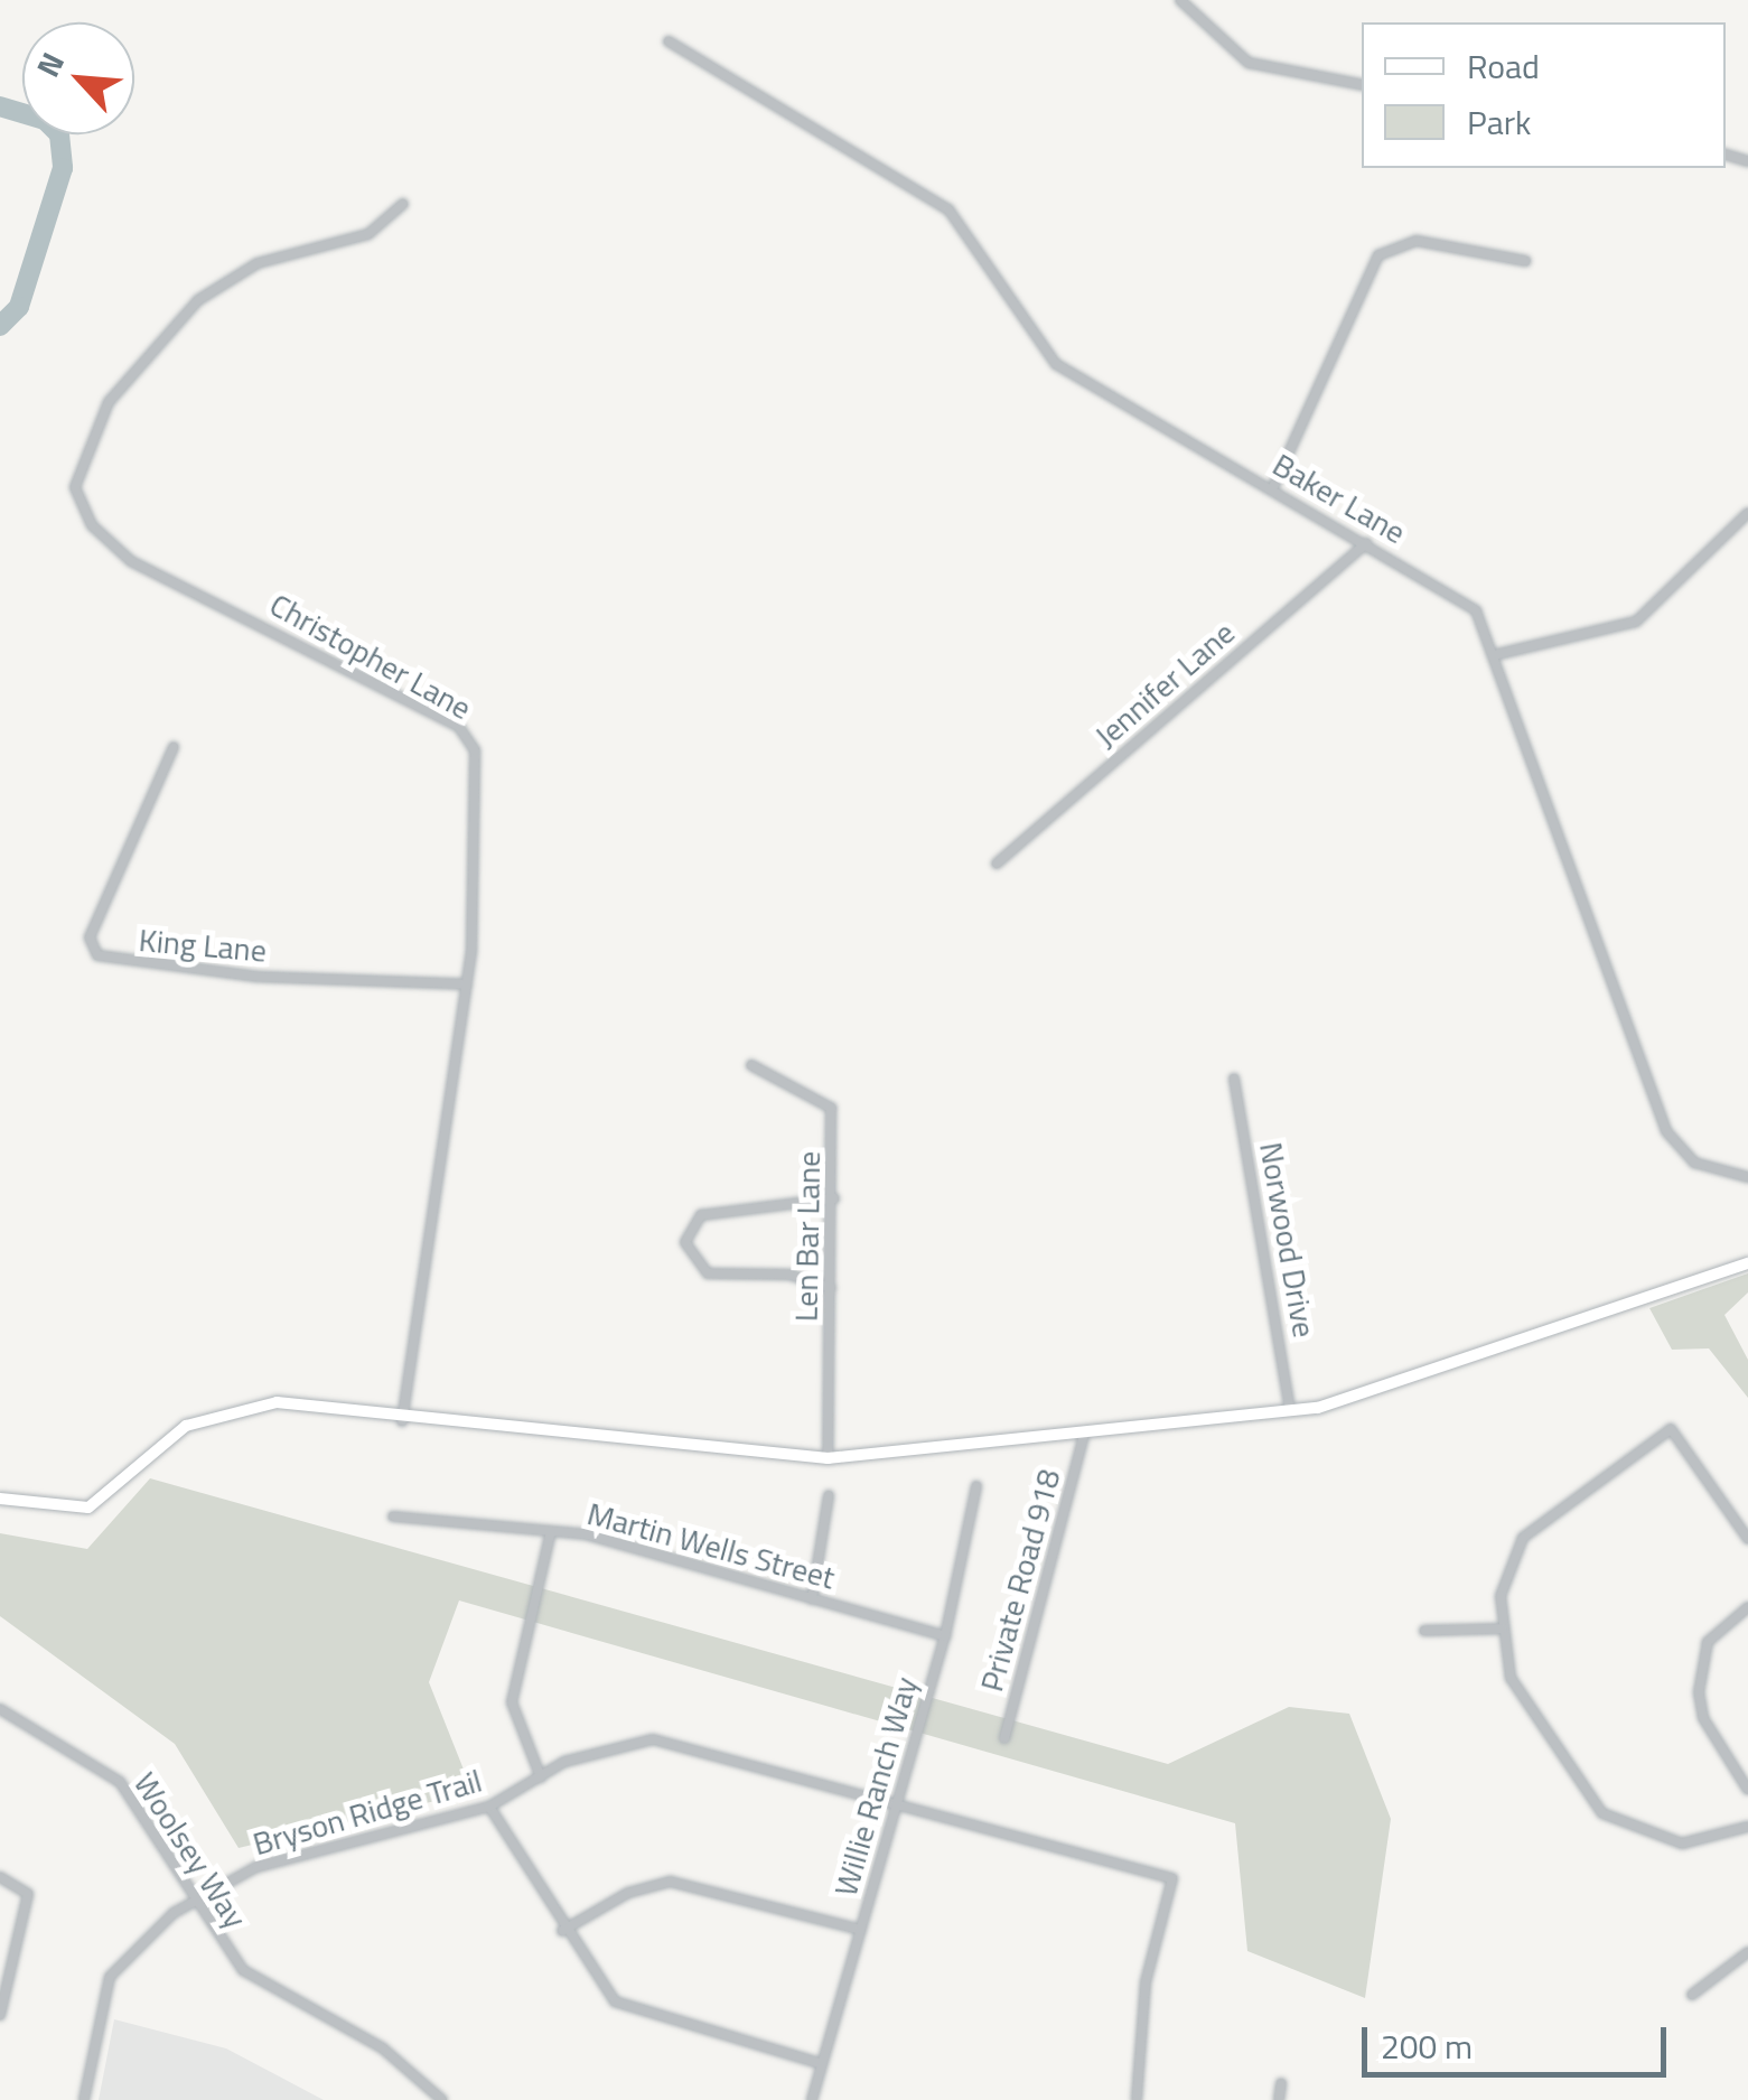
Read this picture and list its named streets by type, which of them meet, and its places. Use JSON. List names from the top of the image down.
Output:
{
  "streets": {
    "street": [
      "Baker Lane",
      "Christopher Lane",
      "Jennifer Lane",
      "King Lane",
      "Len Bar Lane",
      "Norwood Drive",
      "Martin Wells Street",
      "Private Road 918",
      "Willie Ranch Way",
      "Bryson Ridge Trail",
      "Woolsey Way"
    ]
  },
  "crossings": [
    ["Baker Lane", "Jennifer Lane"],
    ["Christopher Lane", "King Lane"],
    ["Martin Wells Street", "Willie Ranch Way"],
    ["Willie Ranch Way", "Bryson Ridge Trail"],
    ["Bryson Ridge Trail", "Woolsey Way"]
  ],
  "legend": ["Road", "Park"],
  "scale_bar": "200 m",
  "north": "top left"
}
